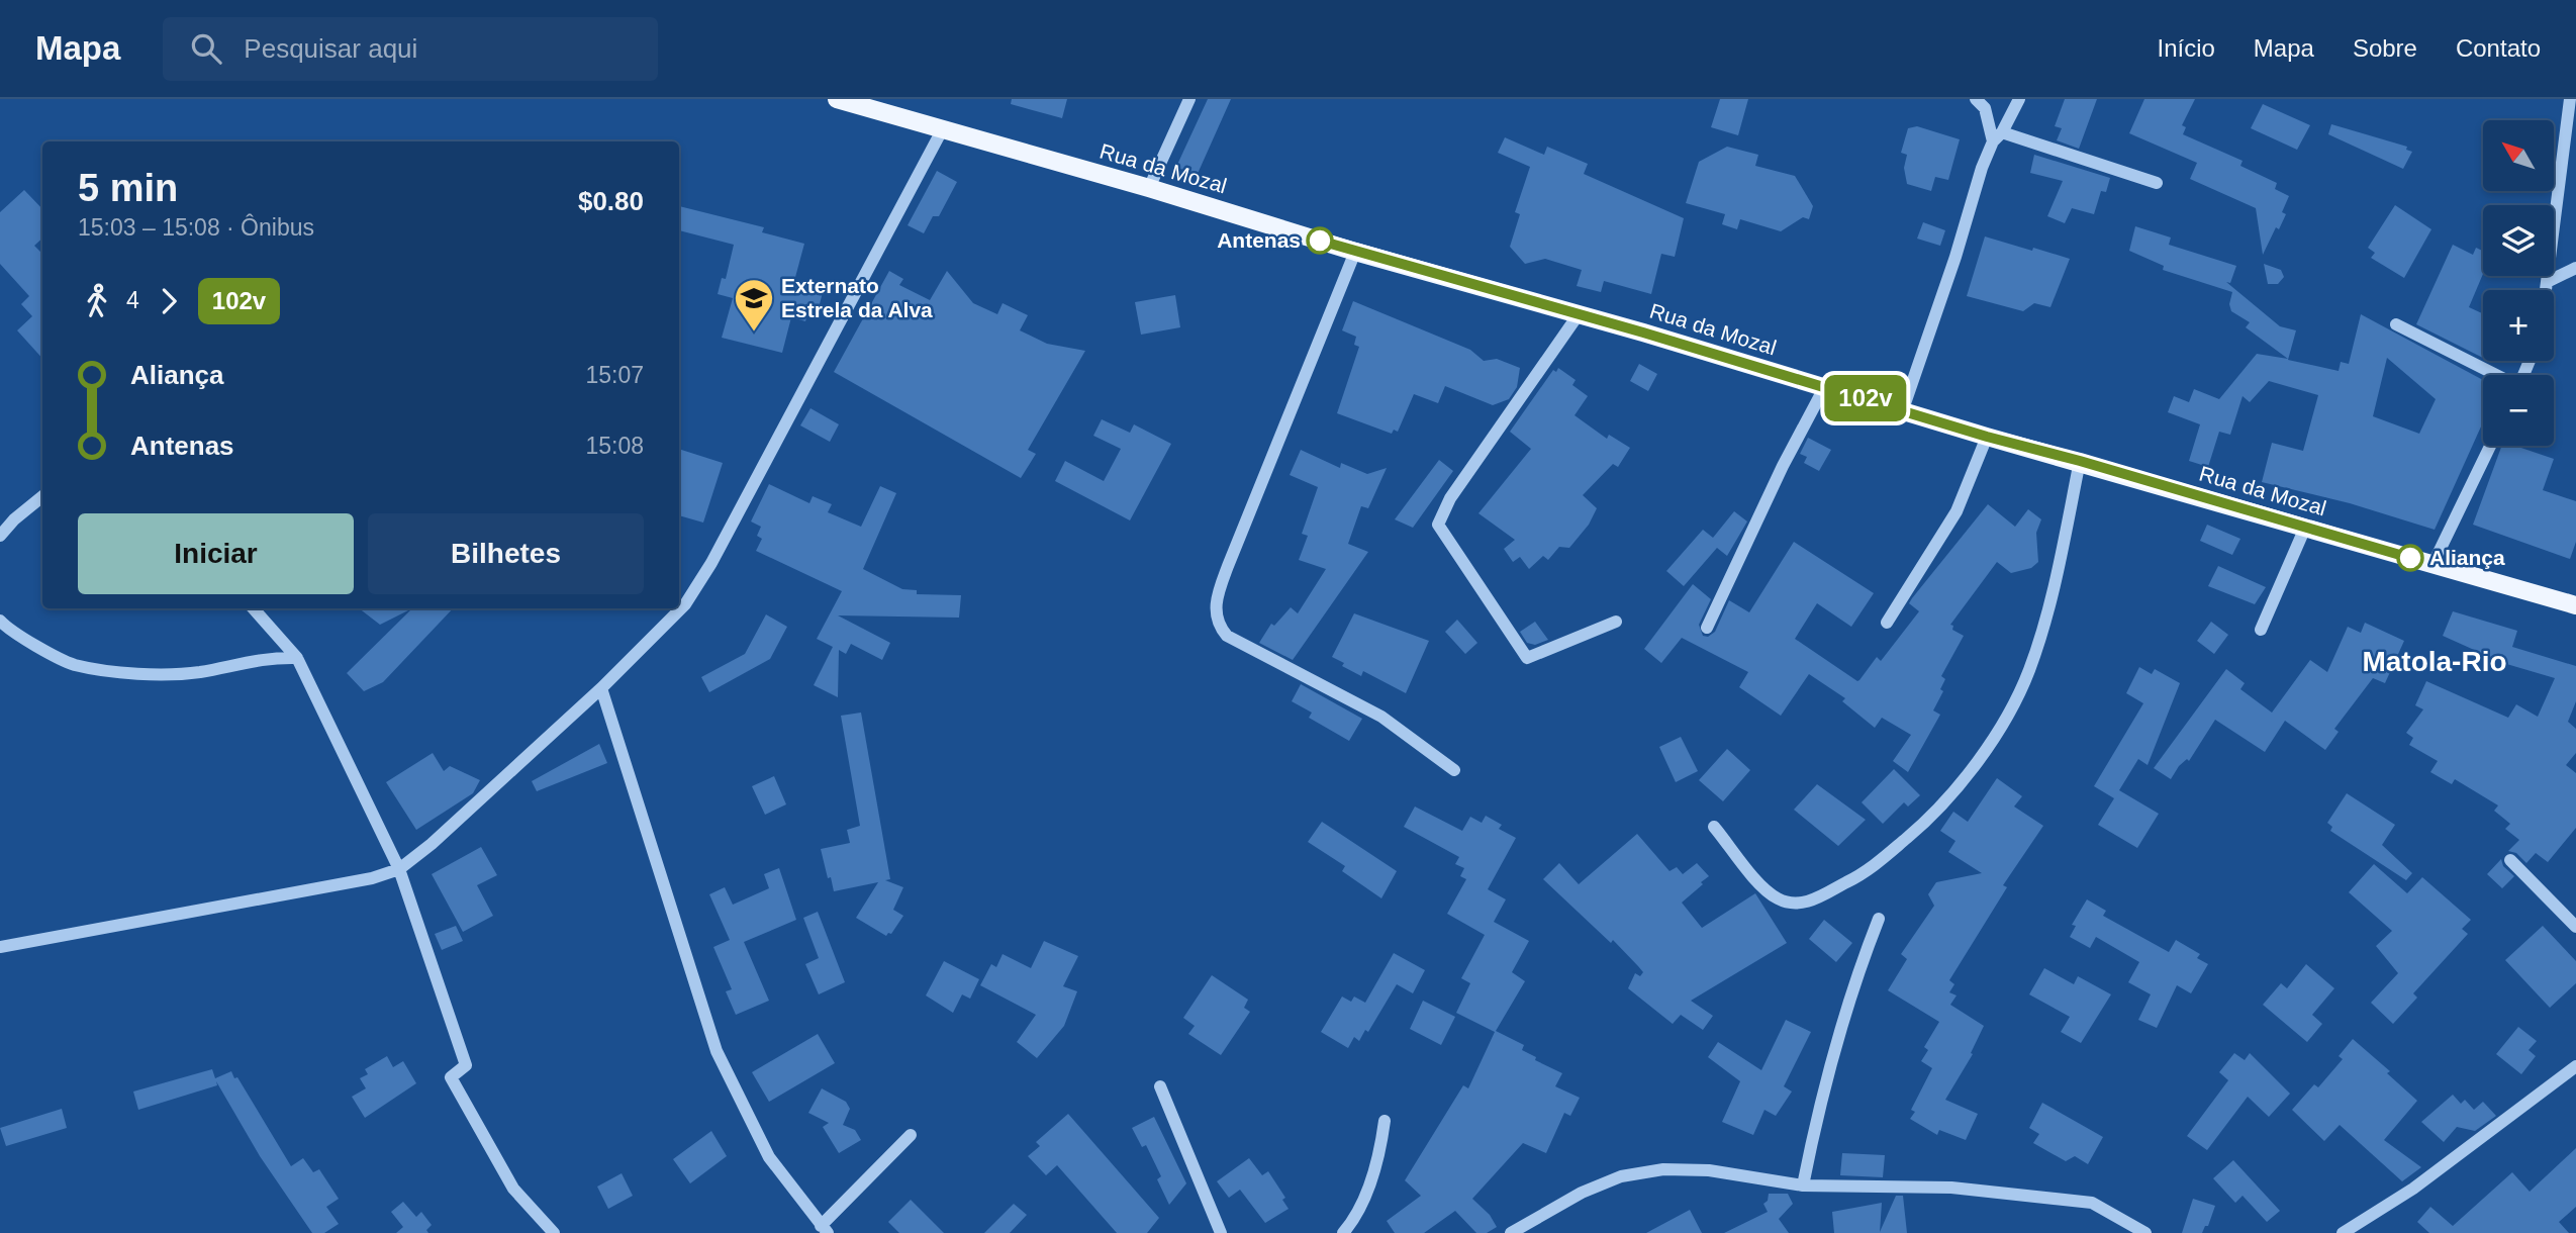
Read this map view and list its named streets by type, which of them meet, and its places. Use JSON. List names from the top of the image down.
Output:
{
  "streets": {
    "main road": ["Rua da Mozal"]
  },
  "districts": ["Matola-Rio"],
  "places": {
    "other": ["Antenas", "Aliança"],
    "school or university": ["Externato Estrela da Alva"]
  },
  "lines": ["bus line 102v"],
  "north": "top left",
  "page": {
    "header": "Mapa",
    "search": "Pesquisar aqui",
    "nav": [
      "Início",
      "Mapa",
      "Sobre",
      "Contato"
    ],
    "on_map": "102v",
    "map_buttons": ["+", "−"],
    "heading": ["5 min", "15:03 – 15:08 · Ônibus", "$0.80"],
    "legs": ["4", "102v"],
    "list": [
      {
        "name": "Aliança",
        "value": "15:07"
      },
      {
        "name": "Antenas",
        "value": "15:08"
      }
    ],
    "buttons": ["Iniciar", "Bilhetes"]
  }
}
